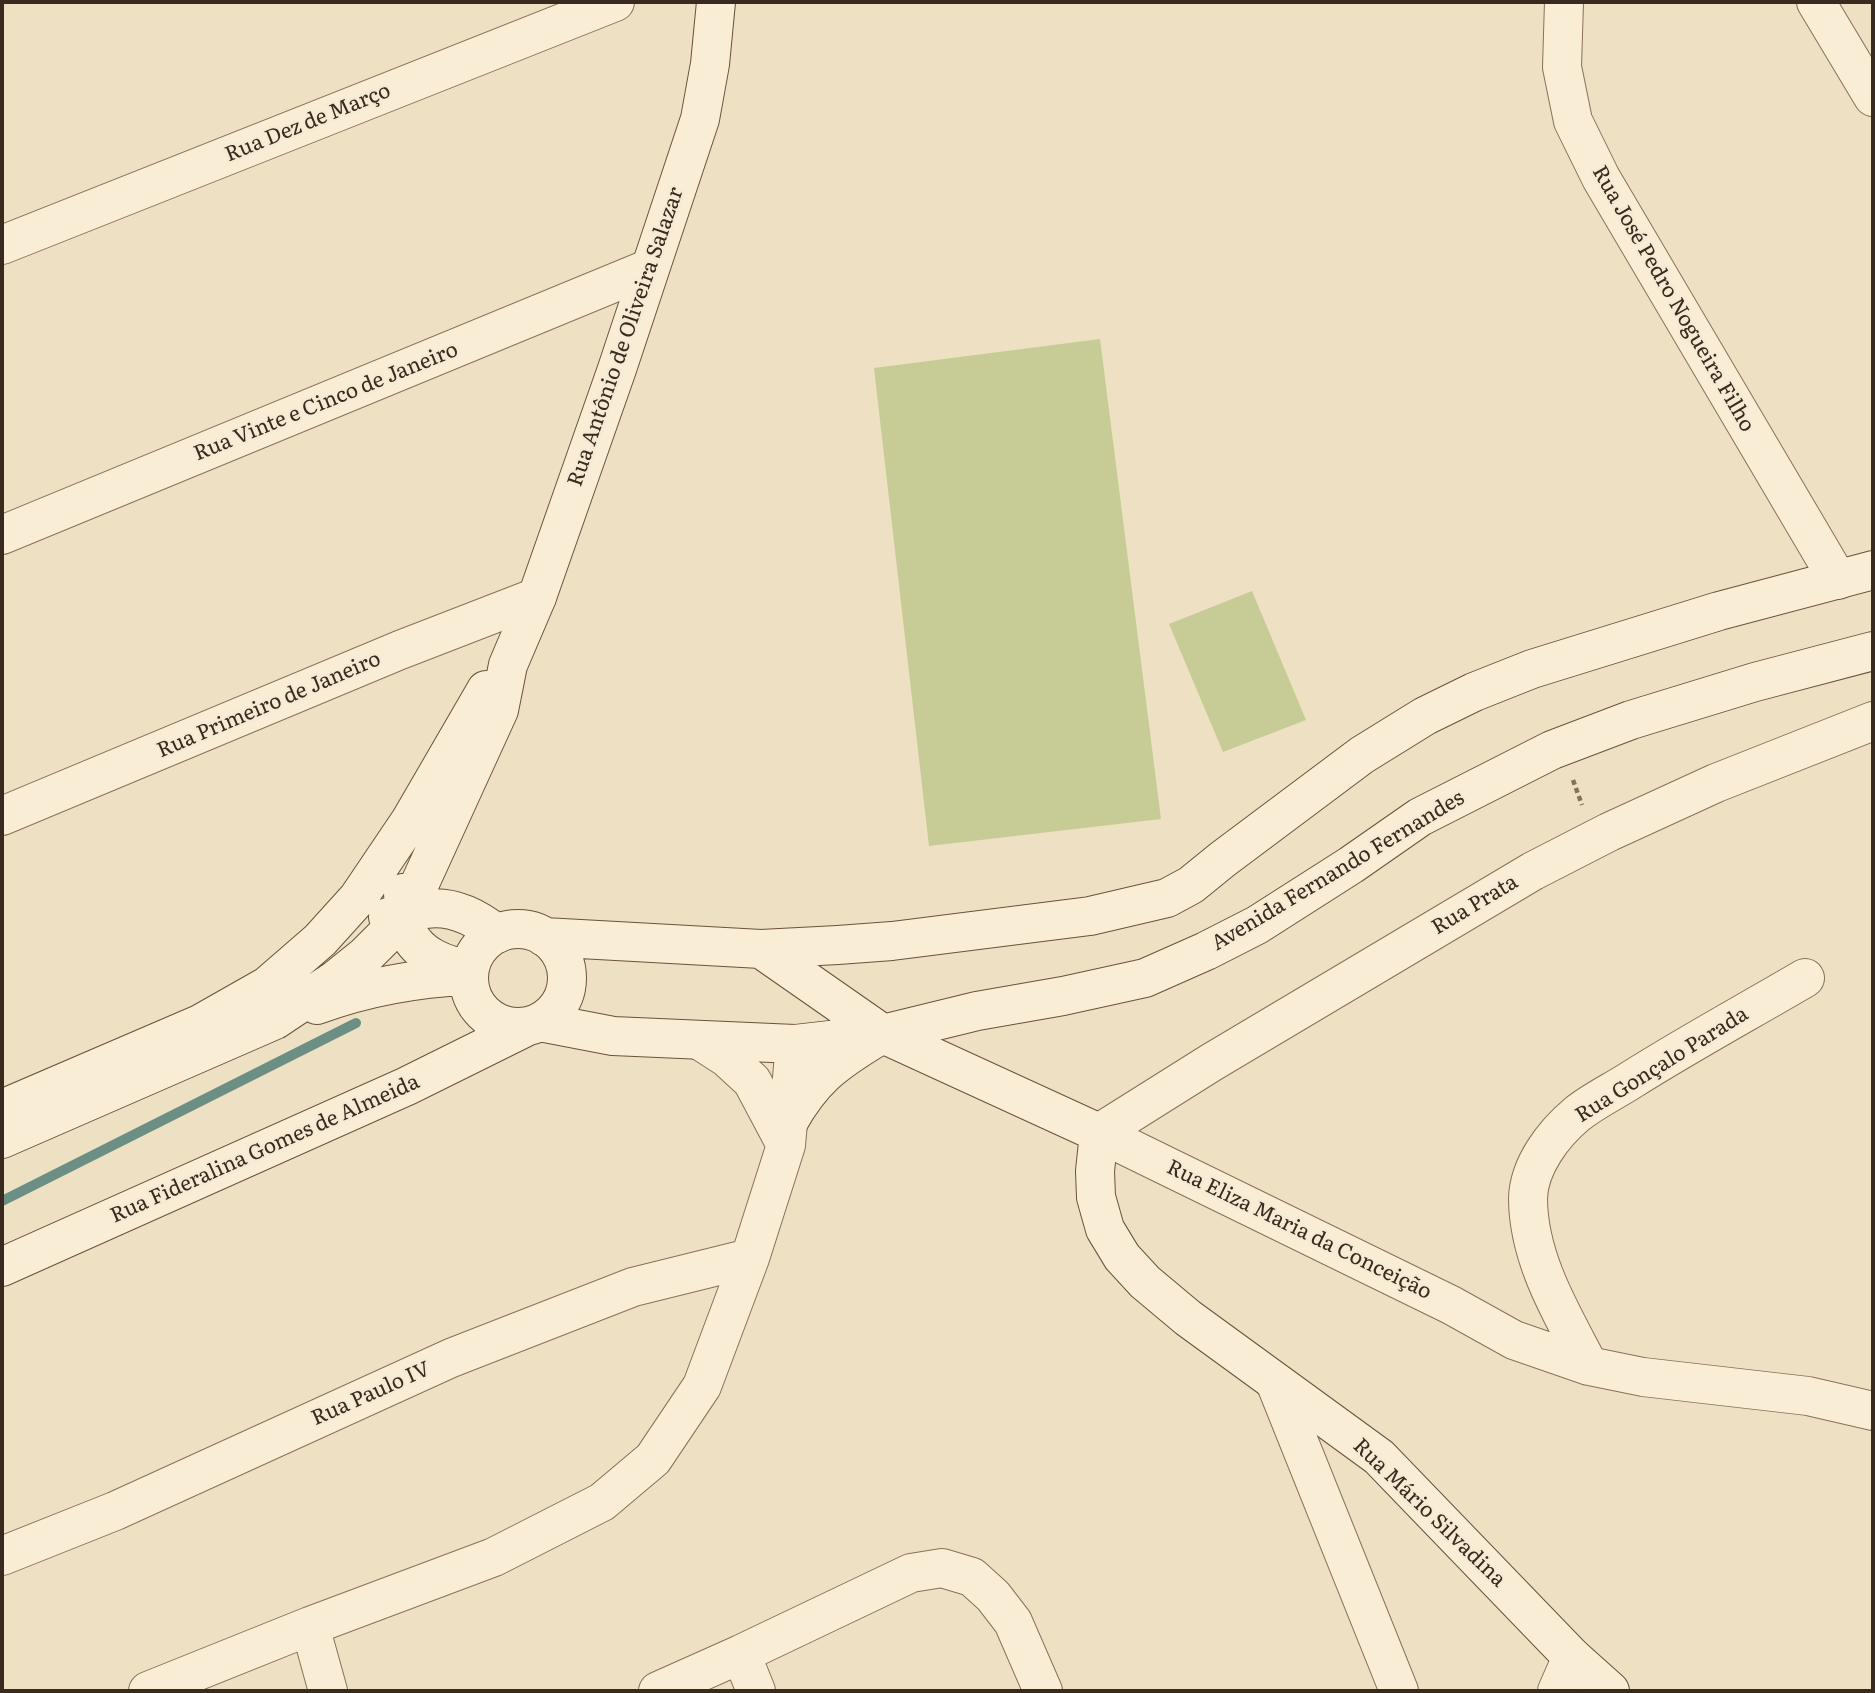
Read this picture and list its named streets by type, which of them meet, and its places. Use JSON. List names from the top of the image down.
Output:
{
  "streets": {
    "street": [
      "Rua Dez de Março",
      "Rua José Pedro Nogueira Filho",
      "Rua Antônio de Oliveira Salazar",
      "Rua Vinte e Cinco de Janeiro",
      "Rua Primeiro de Janeiro",
      "Avenida Fernando Fernandes",
      "Rua Prata",
      "Rua Gonçalo Parada",
      "Rua Fideralina Gomes de Almeida",
      "Rua Eliza Maria da Conceição",
      "Rua Paulo IV",
      "Rua Mário Silvadina"
    ]
  },
  "crossings": [
    ["Rua Antônio de Oliveira Salazar", "Rua Vinte e Cinco de Janeiro"],
    ["Rua Antônio de Oliveira Salazar", "Rua Primeiro de Janeiro"],
    ["Avenida Fernando Fernandes", "Rua Fideralina Gomes de Almeida"],
    ["Avenida Fernando Fernandes", "Rua Eliza Maria da Conceição"],
    ["Rua Prata", "Rua Eliza Maria da Conceição"],
    ["Rua Prata", "Rua Mário Silvadina"],
    ["Rua Gonçalo Parada", "Rua Eliza Maria da Conceição"],
    ["Rua Eliza Maria da Conceição", "Rua Mário Silvadina"]
  ]
}
